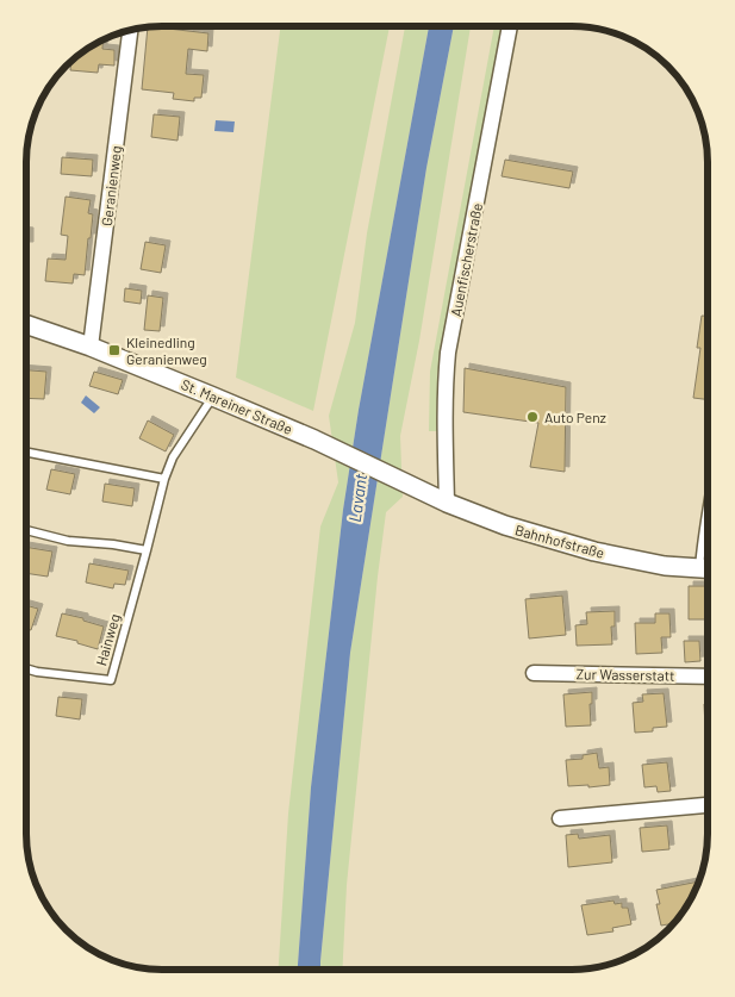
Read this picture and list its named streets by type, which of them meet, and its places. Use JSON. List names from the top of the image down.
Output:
{
  "streets": {
    "street": [
      "Geranienweg",
      "Auenfischerstraße",
      "St. Mareiner Straße",
      "Bahnhofstraße",
      "Zur Wasserstatt"
    ],
    "lane": ["Hainweg"]
  },
  "crossings": [
    ["Geranienweg", "St. Mareiner Straße"],
    ["Auenfischerstraße", "Bahnhofstraße"],
    ["St. Mareiner Straße", "Bahnhofstraße"],
    ["St. Mareiner Straße", "Hainweg"]
  ],
  "water": ["Lavant"],
  "places": {
    "transit": ["Kleinedling Geranienweg"],
    "other": ["Auto Penz"]
  }
}
